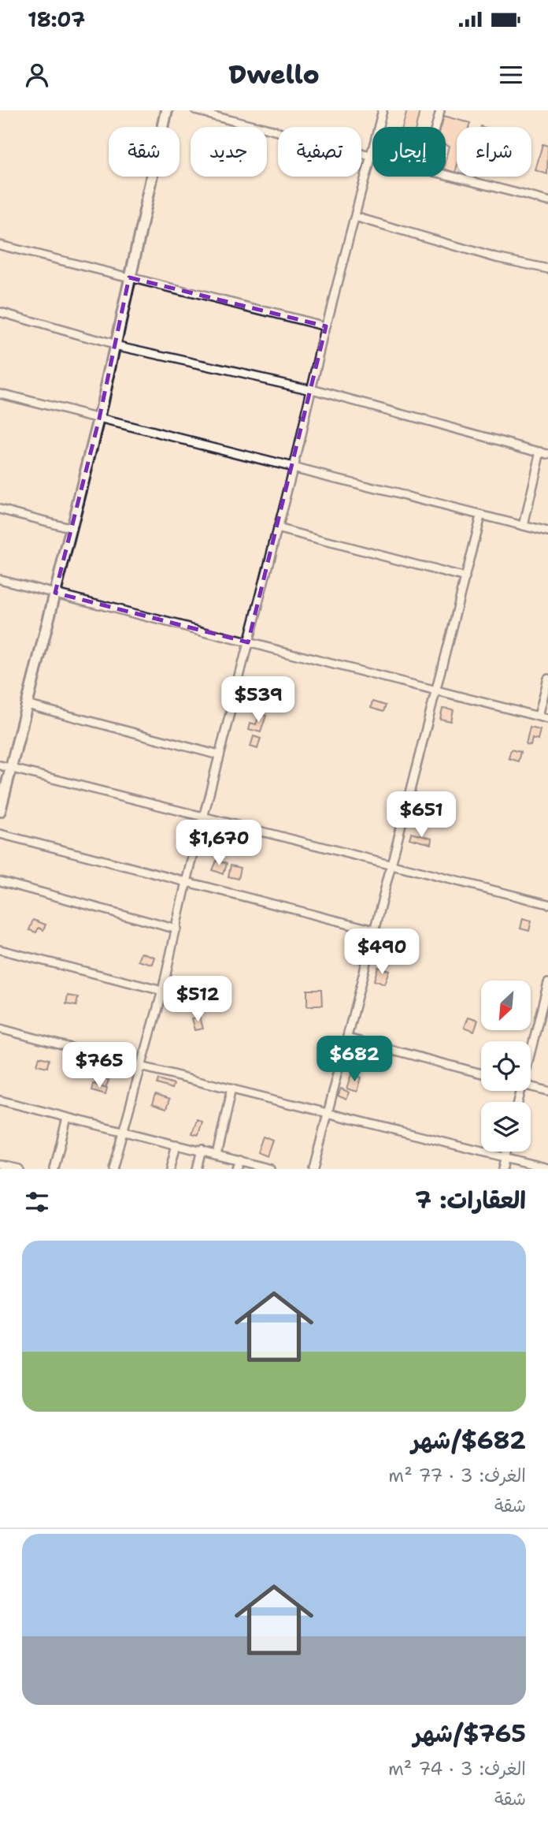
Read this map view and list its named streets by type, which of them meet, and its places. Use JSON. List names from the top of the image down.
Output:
{
  "north": "bottom left",
  "page": {
    "status": "18:07",
    "header": "Dwello",
    "chip": [
      "شراء",
      "إيجار",
      "تصفية",
      "جديد",
      "شقة"
    ],
    "price": [
      "$539",
      "$651",
      "$1,670",
      "$490",
      "$512",
      "$682",
      "$765"
    ],
    "heading": "العقارات: 7",
    "list": [
      {
        "name": "$682/شهر",
        "note": "الغرف: 3 · 77 m² · شقة"
      },
      {
        "name": "$765/شهر",
        "note": "الغرف: 3 · 74 m² · شقة"
      }
    ]
  }
}
